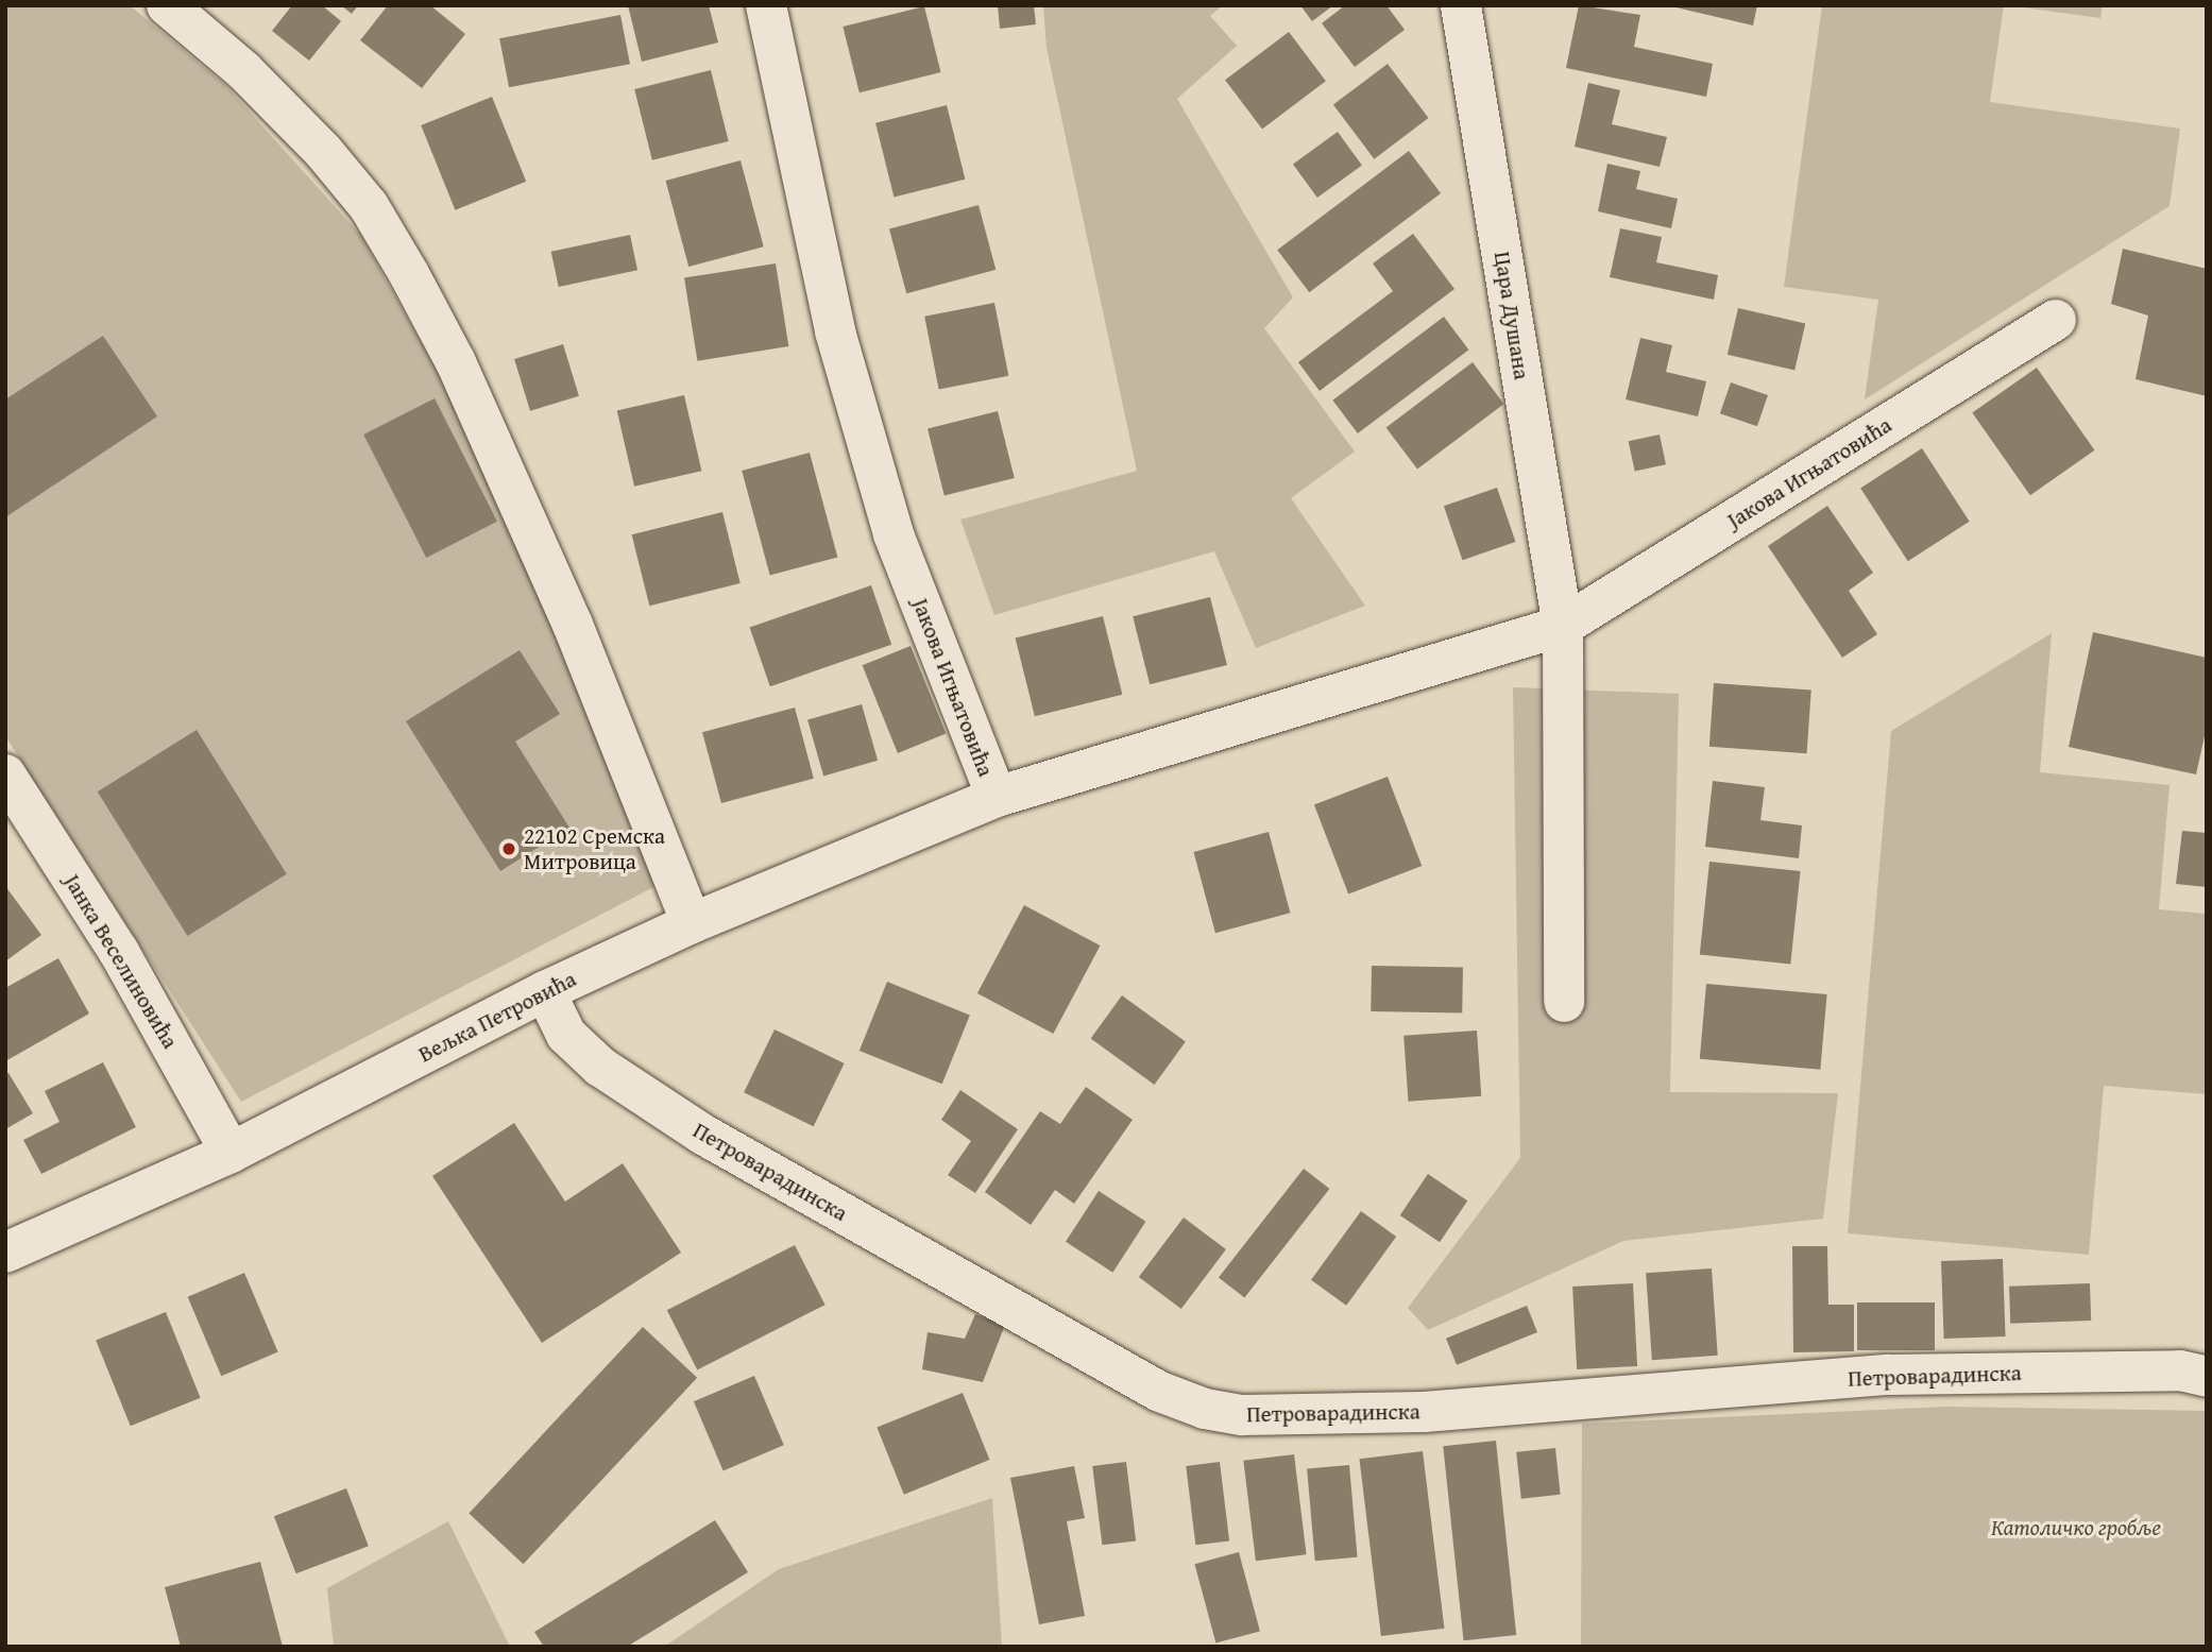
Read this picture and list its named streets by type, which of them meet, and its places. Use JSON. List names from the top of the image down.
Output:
{
  "streets": {
    "street": [
      "Цара Душана",
      "Јакова Игњатовића",
      "Јанка Веселиновића",
      "Вељка Петровића",
      "Петроварадинска"
    ]
  },
  "crossings": [
    ["Цара Душана", "Јакова Игњатовића"],
    ["Јакова Игњатовића", "Вељка Петровића"],
    ["Јанка Веселиновића", "Вељка Петровића"],
    ["Вељка Петровића", "Петроварадинска"]
  ],
  "parks": ["Католичко гробље"],
  "places": ["22102 Сремска Митровица"]
}
